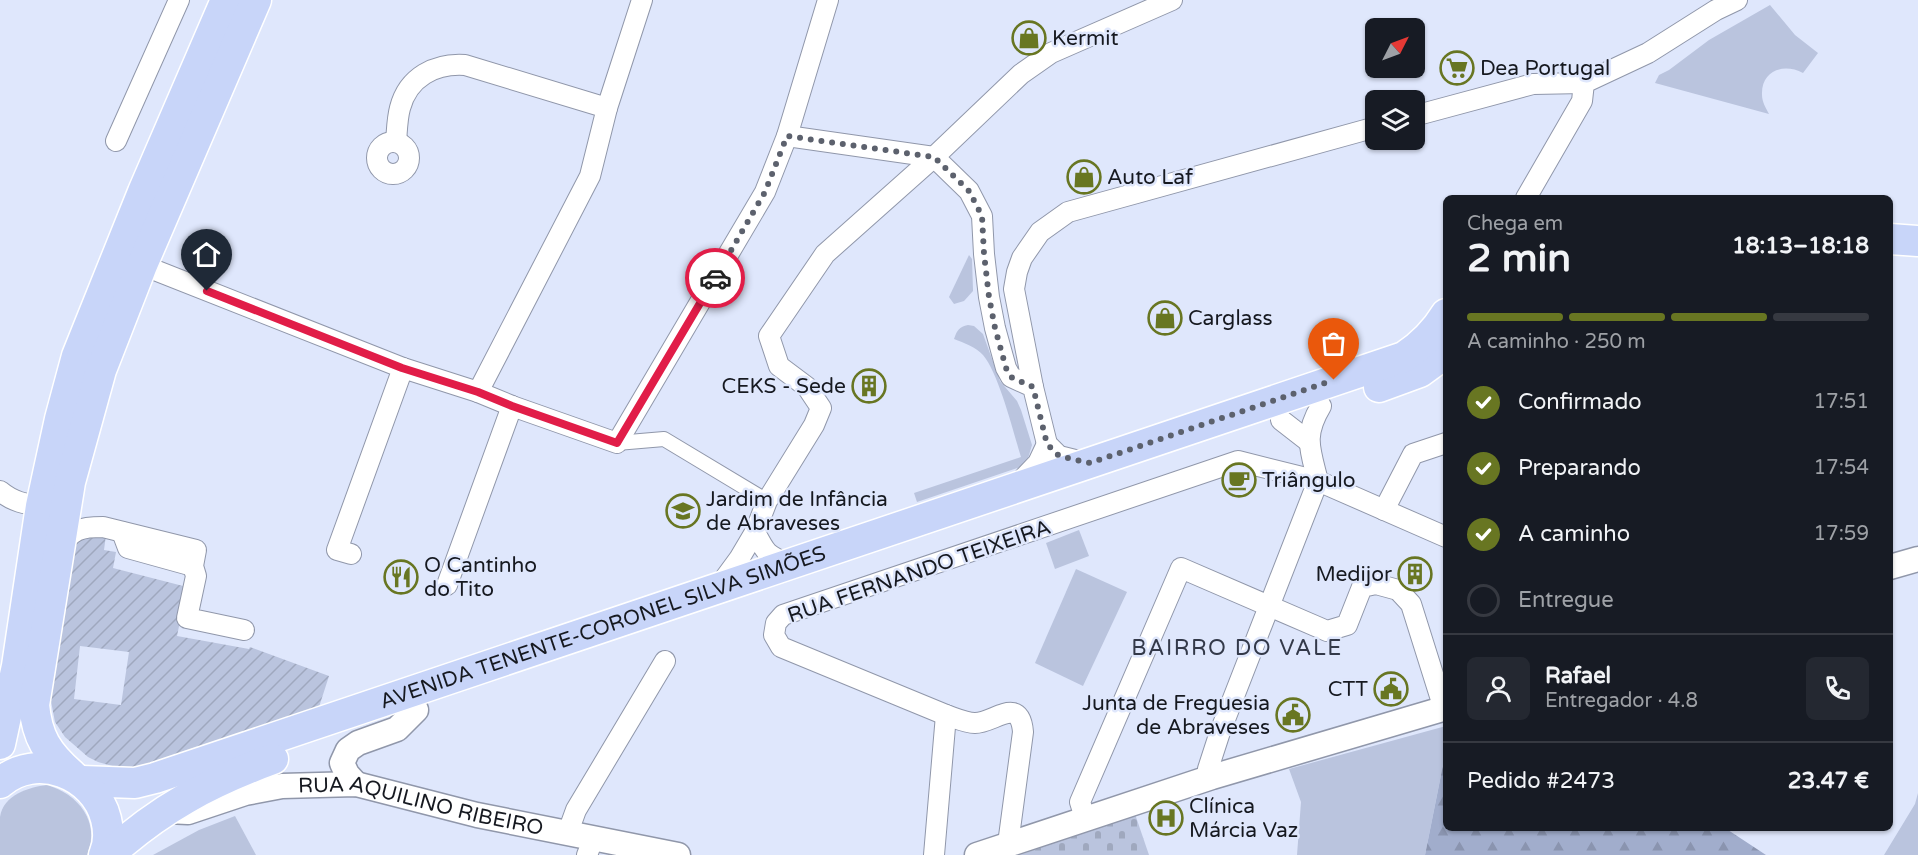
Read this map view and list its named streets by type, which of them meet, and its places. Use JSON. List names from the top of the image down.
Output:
{
  "streets": {
    "main road": ["AVENIDA TENENTE-CORONEL SILVA SIMÕES"],
    "street": ["RUA FERNANDO TEIXEIRA", "RUA AQUILINO RIBEIRO"]
  },
  "districts": ["BAIRRO DO VALE"],
  "places": {
    "shop": ["Kermit", "Auto Laf", "Carglass"],
    "supermarket": ["Dea Portugal"],
    "building": ["CEKS - Sede", "Medijor"],
    "cafe": ["Triângulo"],
    "school or university": ["Jardim de Infância de Abraveses"],
    "restaurant": ["O Cantinho do Tito"],
    "public building": ["CTT", "Junta de Freguesia de Abraveses"],
    "hospital": ["Clínica Márcia Vaz"]
  },
  "north": "top right",
  "page": {
    "heading": ["2 min", "Chega em", "18:13–18:18"],
    "panel": [
      "Rafael",
      "Entregador · 4.8",
      "Pedido #2473",
      "23.47 €"
    ],
    "bar": "A caminho · 250 m",
    "list": [
      ["Confirmado", "17:51"],
      ["Preparando", "17:54"],
      ["A caminho", "17:59"],
      "Entregue"
    ]
  }
}
